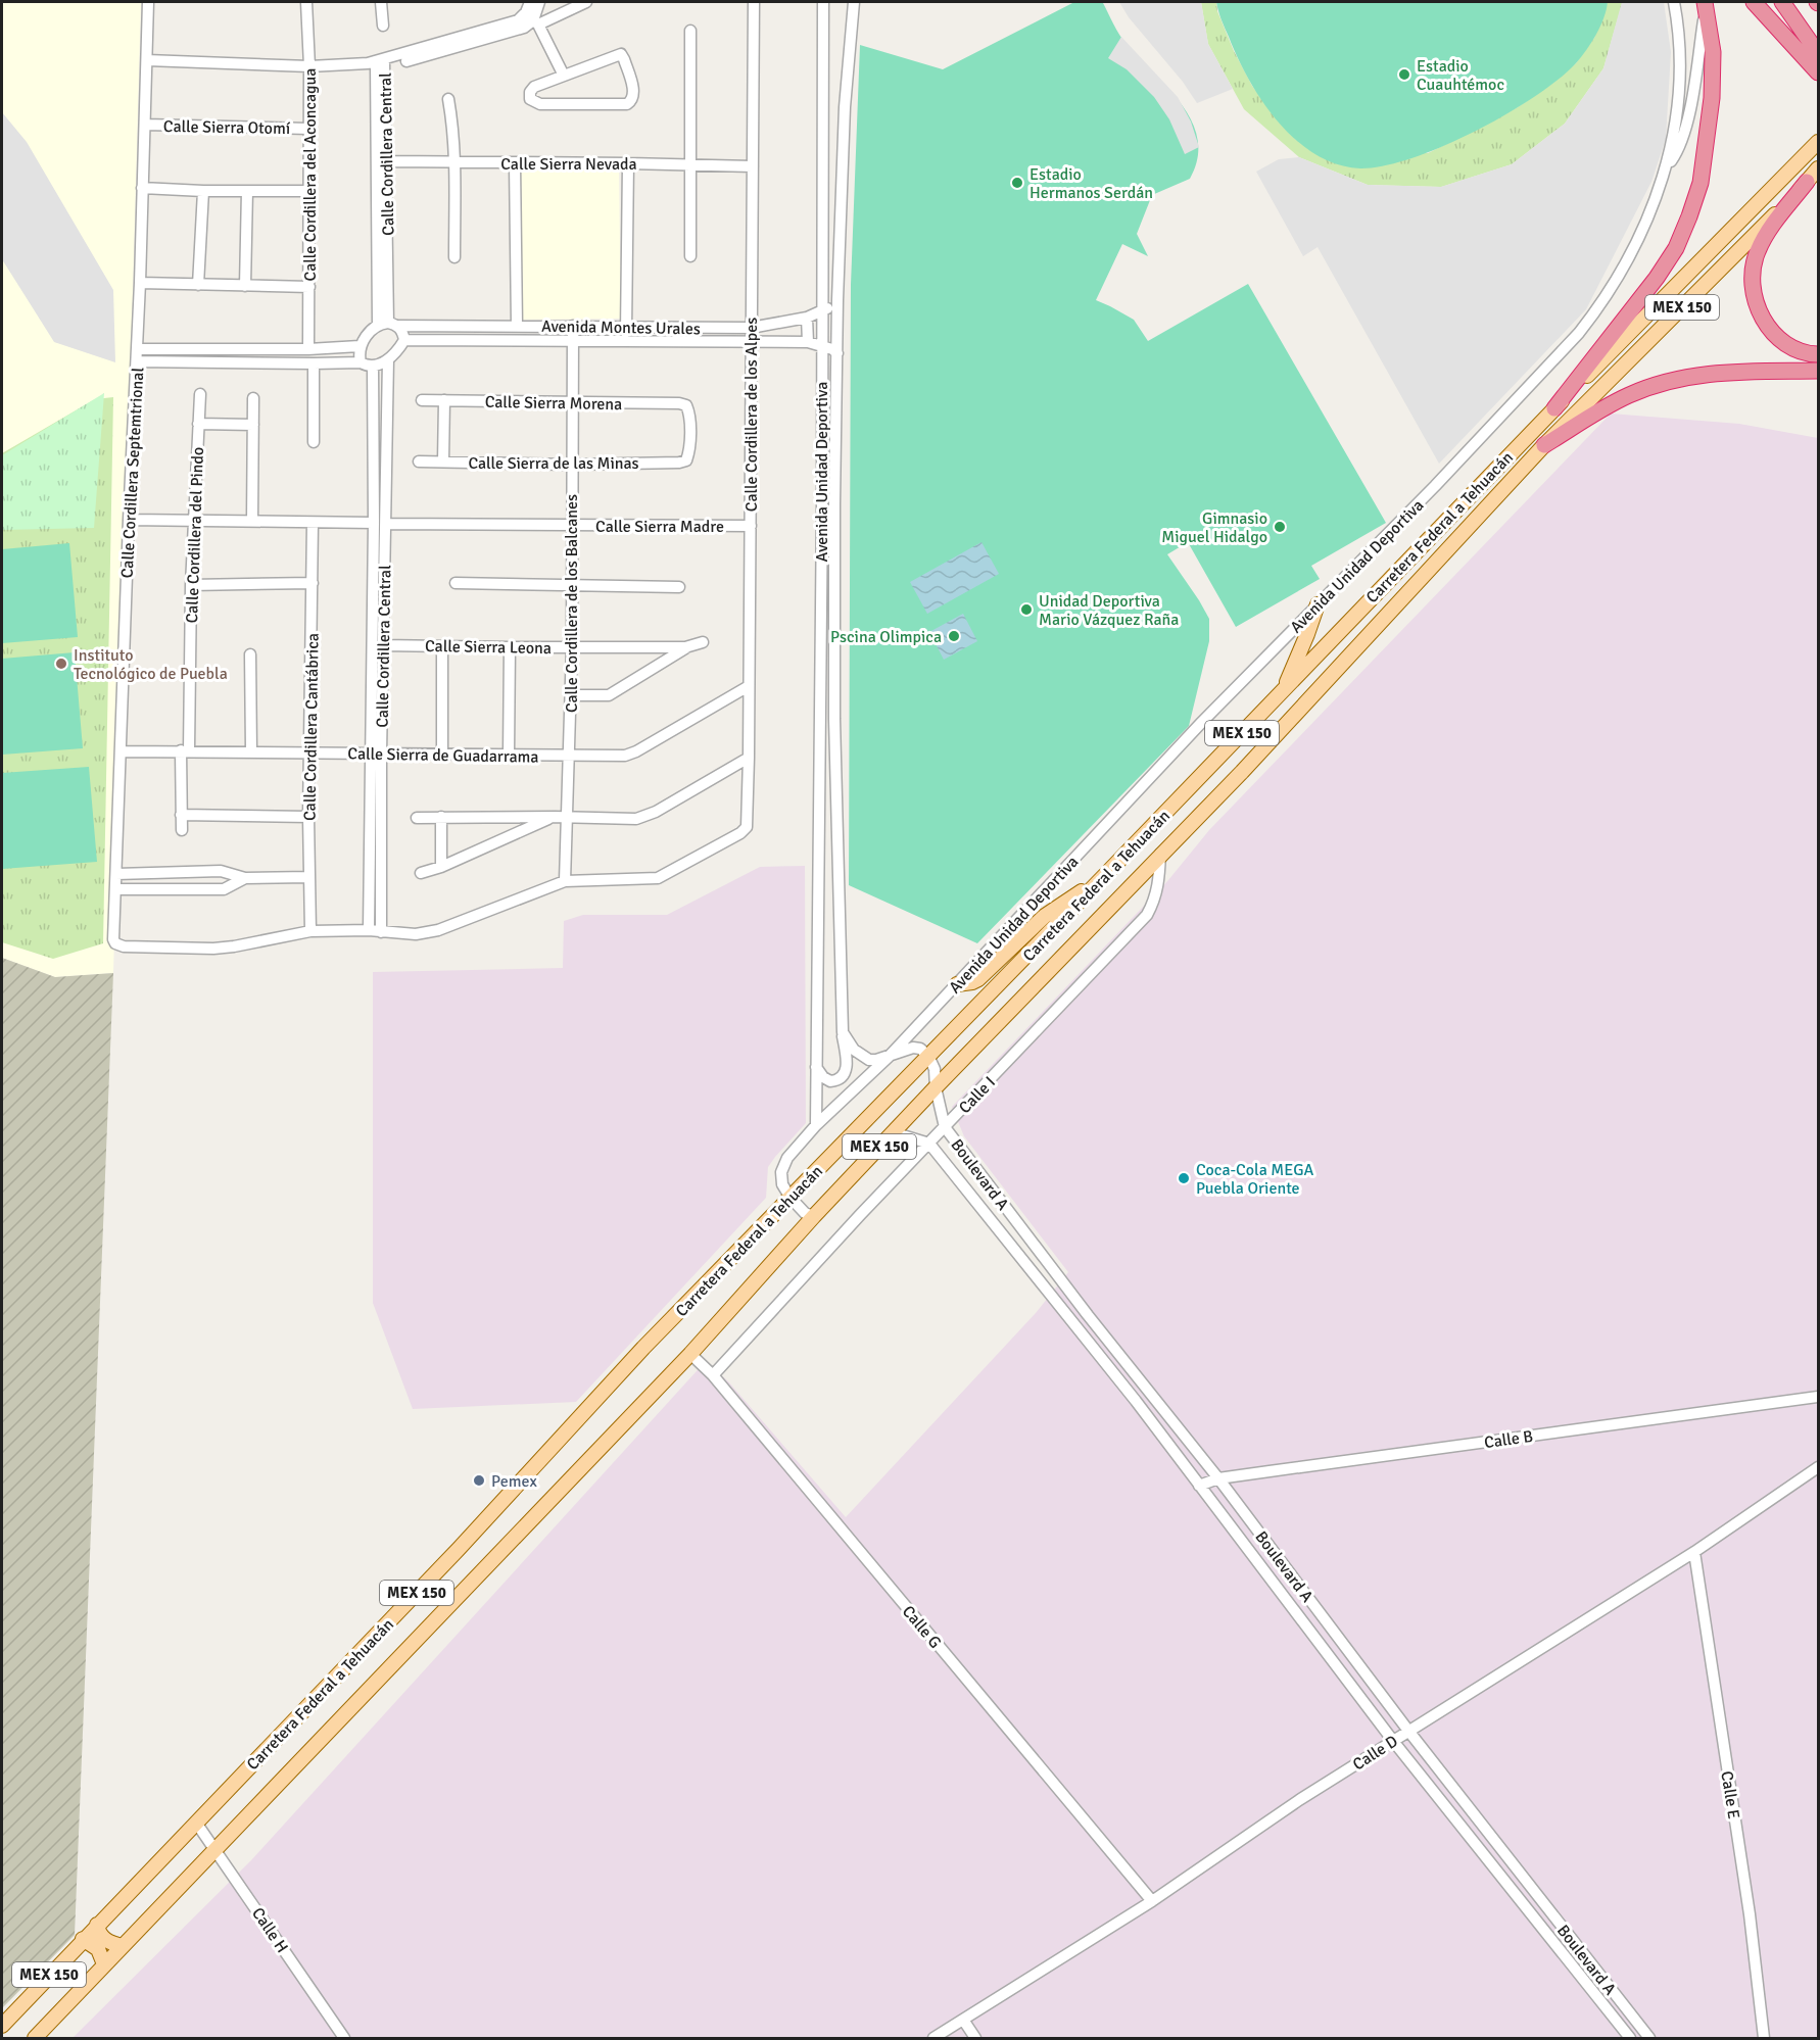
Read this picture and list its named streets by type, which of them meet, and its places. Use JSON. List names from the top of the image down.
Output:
{
  "streets": {
    "main road": ["MEX 150", "Carretera Federal a Tehuacán"],
    "street": [
      "Calle Sierra Otomí",
      "Calle Cordillera Central",
      "Calle Sierra Nevada",
      "Calle Cordillera del Aconcagua",
      "Avenida Montes Urales",
      "Calle Sierra Morena",
      "Calle Cordillera de los Alpes",
      "Calle Sierra de las Minas",
      "Avenida Unidad Deportiva",
      "Calle Cordillera Septemtrional",
      "Calle Sierra Madre",
      "Calle Cordillera del Pindo",
      "Calle Cordillera de los Balcanes",
      "Calle Sierra Leona",
      "Calle Cordillera Cantábrica",
      "Calle Sierra de Guadarrama",
      "Calle I",
      "Boulevard A",
      "Calle B",
      "Calle G",
      "Calle D",
      "Calle E",
      "Calle H"
    ]
  },
  "crossings": [
    ["Calle Sierra Otomí", "Calle Cordillera del Aconcagua"],
    ["Calle Sierra Otomí", "Calle Cordillera Septemtrional"],
    ["Calle Cordillera Central", "Calle Sierra Nevada"],
    ["Calle Cordillera Central", "Avenida Montes Urales"],
    ["Calle Cordillera Central", "Calle Sierra Madre"],
    ["Calle Cordillera Central", "Calle Sierra Leona"],
    ["Calle Cordillera Central", "Calle Sierra de Guadarrama"],
    ["Calle Sierra Nevada", "Calle Cordillera de los Alpes"],
    ["MEX 150", "Carretera Federal a Tehuacán"],
    ["Avenida Montes Urales", "Calle Cordillera de los Alpes"],
    ["Avenida Montes Urales", "Avenida Unidad Deportiva"],
    ["Avenida Montes Urales", "Calle Cordillera de los Balcanes"],
    ["Calle Sierra Morena", "Calle Sierra de las Minas"],
    ["Calle Sierra Morena", "Calle Cordillera de los Balcanes"],
    ["Calle Cordillera de los Alpes", "Calle Sierra Madre"],
    ["Calle Cordillera de los Alpes", "Calle Cordillera de los Balcanes"],
    ["Calle Cordillera de los Alpes", "Calle Sierra de Guadarrama"],
    ["Calle Sierra de las Minas", "Calle Cordillera de los Balcanes"],
    ["Avenida Unidad Deportiva", "Carretera Federal a Tehuacán"],
    ["Calle Cordillera Septemtrional", "Calle Sierra Madre"],
    ["Calle Cordillera Septemtrional", "Calle Cordillera Cantábrica"],
    ["Calle Cordillera Septemtrional", "Calle Sierra de Guadarrama"],
    ["Calle Sierra Madre", "Calle Cordillera del Pindo"],
    ["Calle Sierra Madre", "Calle Cordillera de los Balcanes"],
    ["Calle Sierra Madre", "Calle Cordillera Cantábrica"],
    ["Carretera Federal a Tehuacán", "Calle I"],
    ["Carretera Federal a Tehuacán", "Boulevard A"],
    ["Carretera Federal a Tehuacán", "Calle G"],
    ["Carretera Federal a Tehuacán", "Calle H"],
    ["Calle Cordillera del Pindo", "Calle Sierra de Guadarrama"],
    ["Calle Cordillera de los Balcanes", "Calle Sierra Leona"],
    ["Calle Cordillera de los Balcanes", "Calle Sierra de Guadarrama"],
    ["Calle Cordillera Cantábrica", "Calle Sierra de Guadarrama"],
    ["Calle I", "Boulevard A"],
    ["Calle I", "Calle G"],
    ["Boulevard A", "Calle B"],
    ["Boulevard A", "Calle D"],
    ["Calle G", "Calle D"],
    ["Calle D", "Calle E"]
  ],
  "places": [
    "Estadio Cuauhtémoc",
    "Estadio Hermanos Serdán",
    "Gimnasio Miguel Hidalgo",
    "Unidad Deportiva Mario Vázquez Raña",
    "Pscina Olimpica",
    "Instituto Tecnológico de Puebla",
    "Coca-Cola MEGA Puebla Oriente",
    "Pemex"
  ]
}
